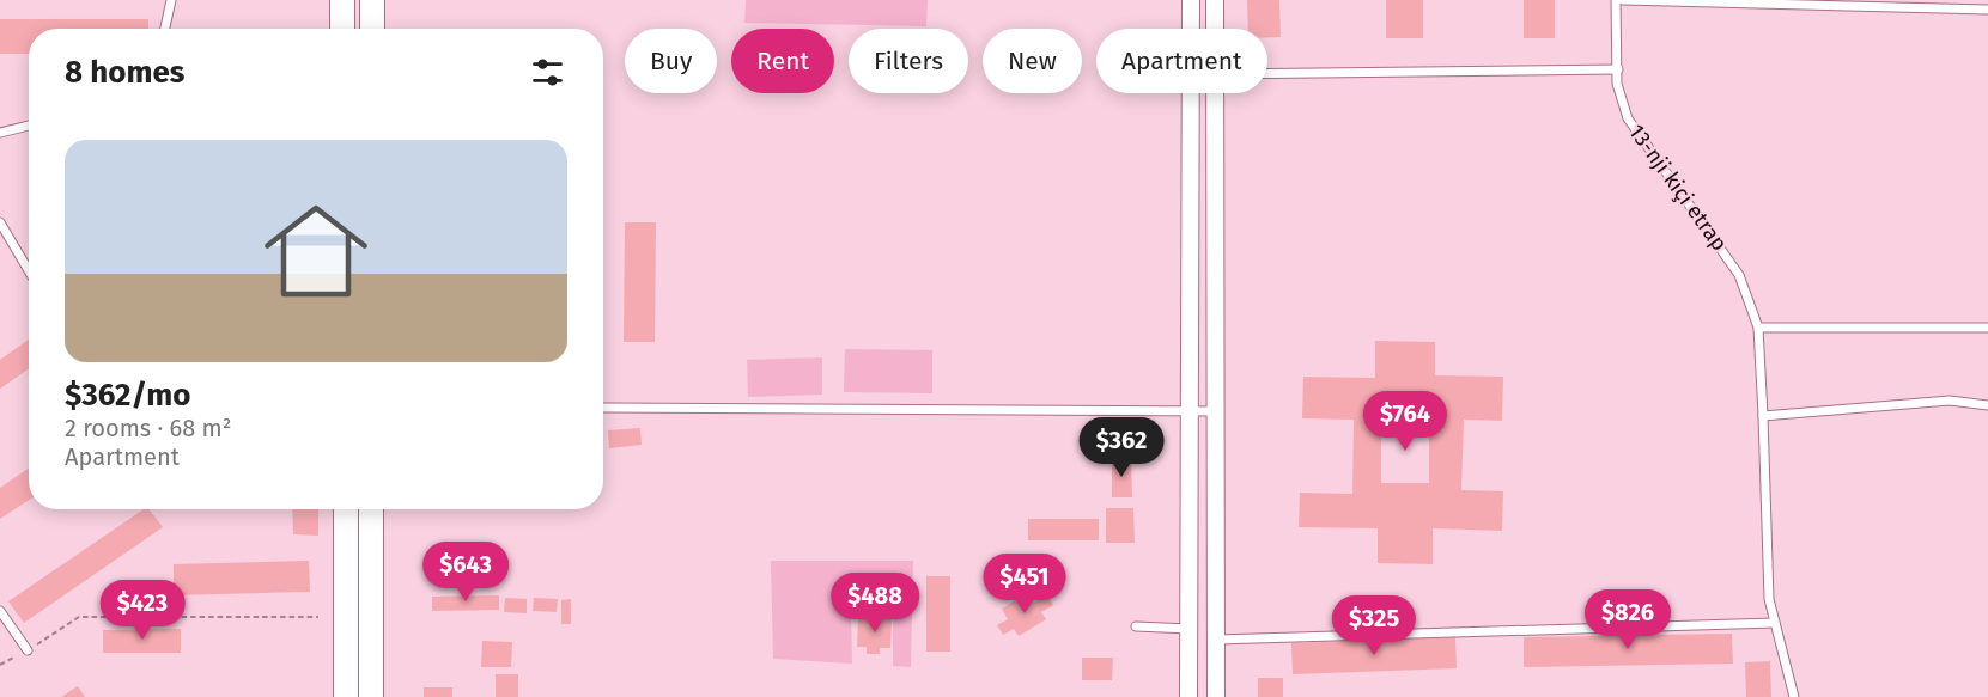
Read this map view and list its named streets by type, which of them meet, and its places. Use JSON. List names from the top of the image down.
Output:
{
  "streets": {
    "lane": ["13-nji kiçi etrap"]
  },
  "page": {
    "chip": [
      "Buy",
      "Rent",
      "Filters",
      "New",
      "Apartment"
    ],
    "heading": "8 homes",
    "list": [
      {
        "name": "$362/mo",
        "note": "2 rooms · 68 m² · Apartment"
      }
    ],
    "price": [
      "$764",
      "$362",
      "$643",
      "$451",
      "$488",
      "$423",
      "$826",
      "$325"
    ]
  }
}
